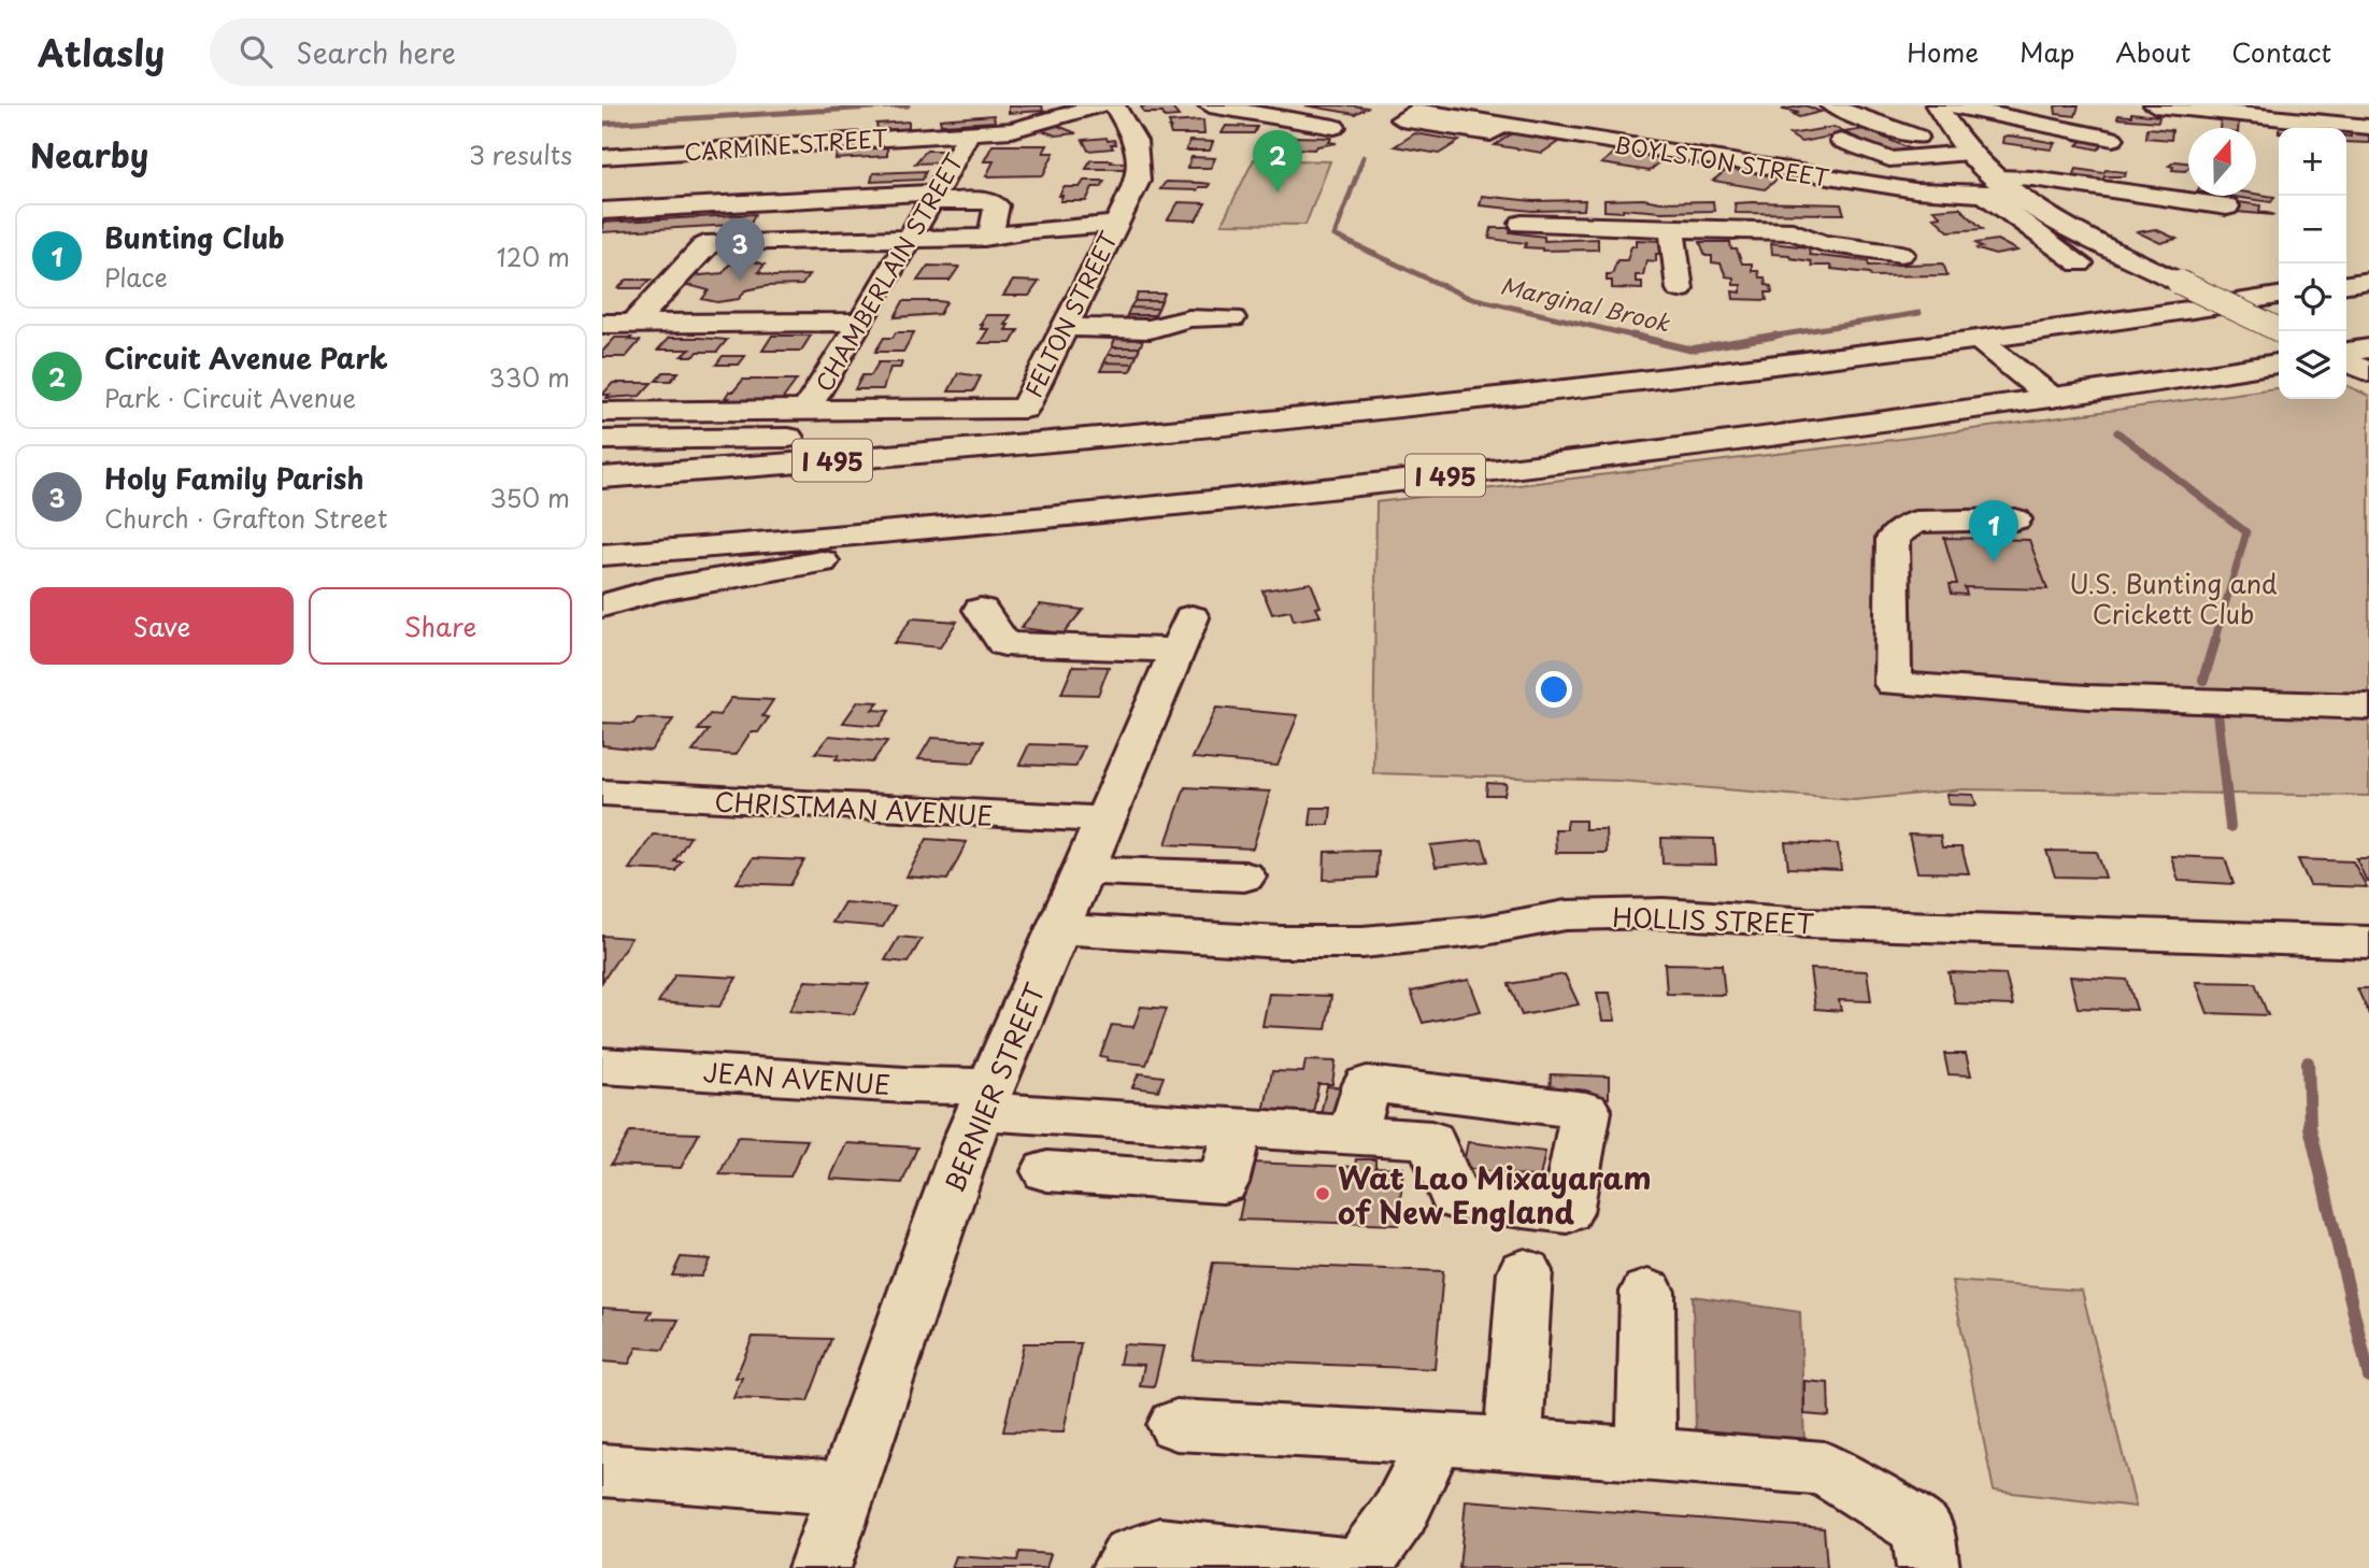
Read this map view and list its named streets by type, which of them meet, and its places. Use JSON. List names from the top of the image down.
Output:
{
  "streets": {
    "main road": [
      "CARMINE STREET",
      "BOYLSTON STREET",
      "CHAMBERLAIN STREET",
      "FELTON STREET",
      "I 495",
      "CHRISTMAN AVENUE",
      "HOLLIS STREET",
      "JEAN AVENUE",
      "BERNIER STREET"
    ]
  },
  "crossings": [
    ["CARMINE STREET", "CHAMBERLAIN STREET"],
    ["CHAMBERLAIN STREET", "FELTON STREET"],
    ["CHRISTMAN AVENUE", "BERNIER STREET"],
    ["HOLLIS STREET", "BERNIER STREET"],
    ["JEAN AVENUE", "BERNIER STREET"]
  ],
  "water": ["Marginal Brook"],
  "parks": ["U.S. Bunting and Crickett Club"],
  "places": ["Wat Lao Mixayaram of New England"],
  "north": "top",
  "page": {
    "header": "Atlasly",
    "search": "Search here",
    "nav": [
      "Home",
      "Map",
      "About",
      "Contact"
    ],
    "heading": ["Nearby", "3 results"],
    "map_buttons": ["+", "−"],
    "pins": ["2", "3", "1"],
    "list": [
      {
        "mark": "1",
        "name": "Bunting Club",
        "note": "Place",
        "value": "120 m"
      },
      {
        "mark": "2",
        "name": "Circuit Avenue Park",
        "note": "Park · Circuit Avenue",
        "value": "330 m"
      },
      {
        "mark": "3",
        "name": "Holy Family Parish",
        "note": "Church · Grafton Street",
        "value": "350 m"
      }
    ],
    "buttons": ["Save", "Share"]
  }
}
